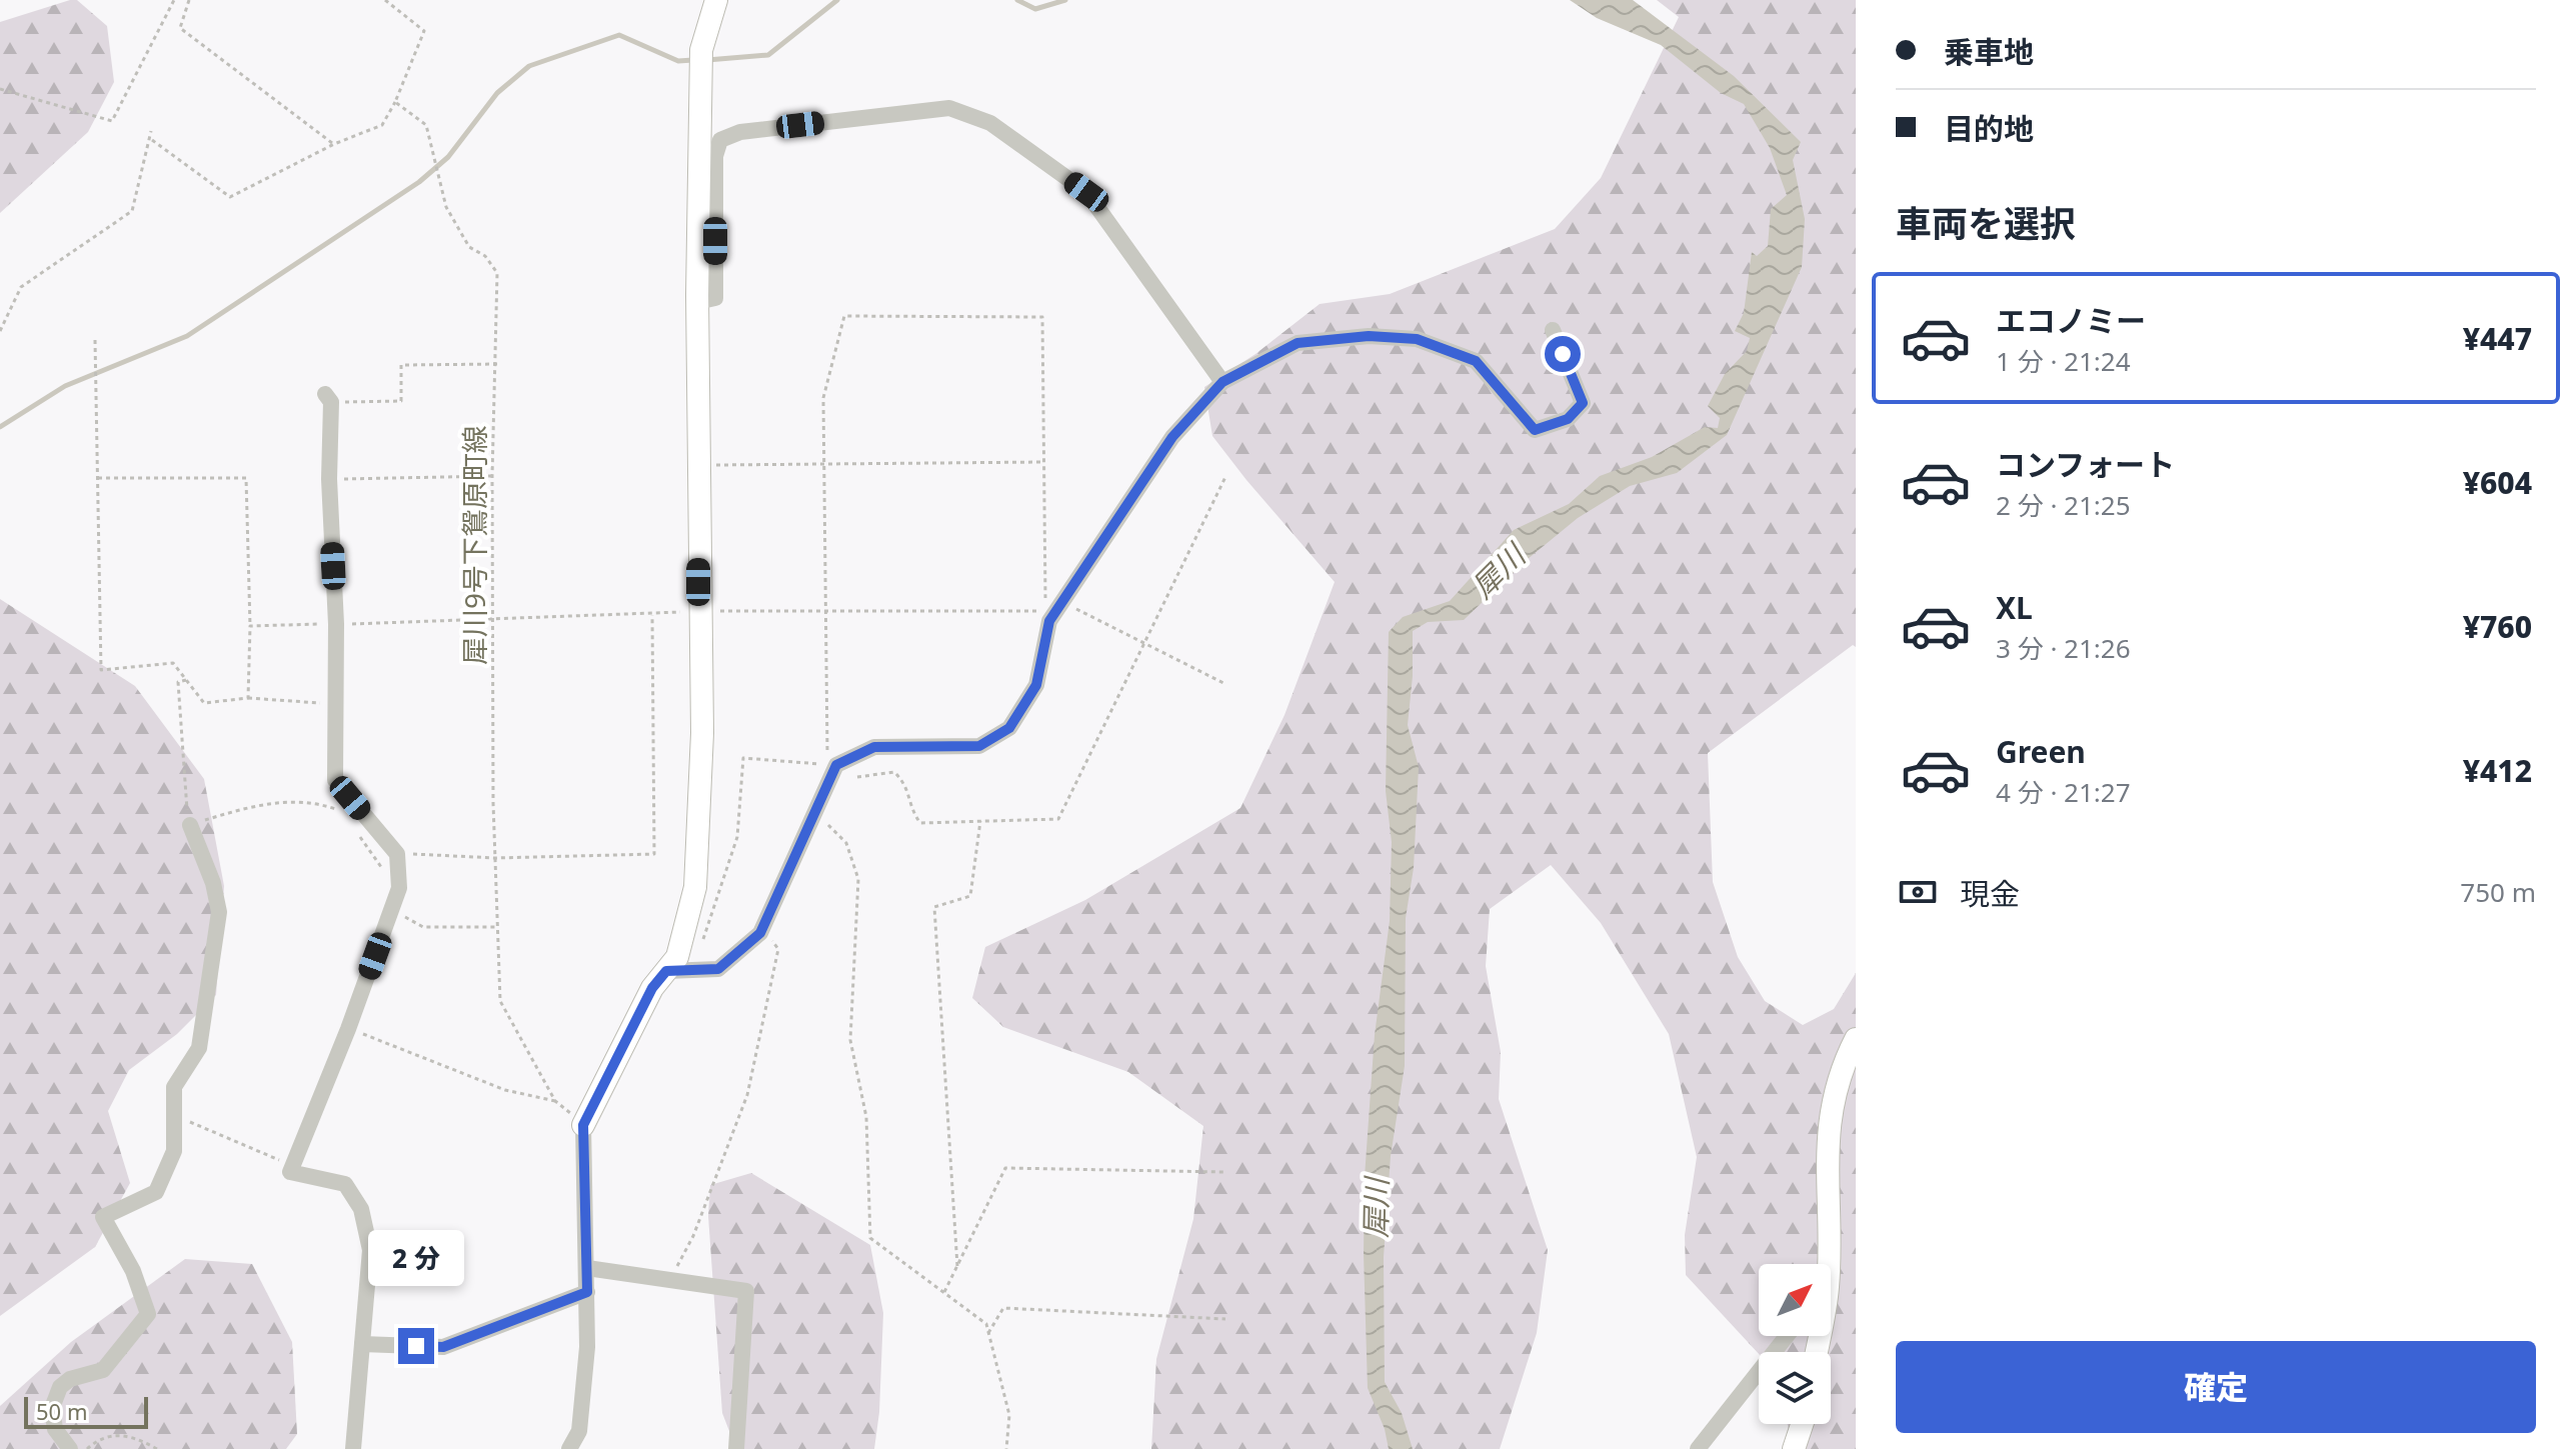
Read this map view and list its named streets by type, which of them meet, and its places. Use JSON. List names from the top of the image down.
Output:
{
  "streets": {
    "path": ["犀川9号下鴛原町線"]
  },
  "water": ["犀川"],
  "scale_bar": "50 m",
  "north": "top right",
  "page": {
    "banner": ["乗車地", "目的地"],
    "heading": "車両を選択",
    "list": [
      {
        "name": "エコノミー",
        "note": "1 分 · 21:24",
        "value": "¥447"
      },
      {
        "name": "コンフォート",
        "note": "2 分 · 21:25",
        "value": "¥604"
      },
      {
        "name": "XL",
        "note": "3 分 · 21:26",
        "value": "¥760"
      },
      {
        "name": "Green",
        "note": "4 分 · 21:27",
        "value": "¥412"
      }
    ],
    "pay": ["現金", "750 m"],
    "bubble": "2 分",
    "buttons": "確定",
    "scale": "50 m"
  }
}
